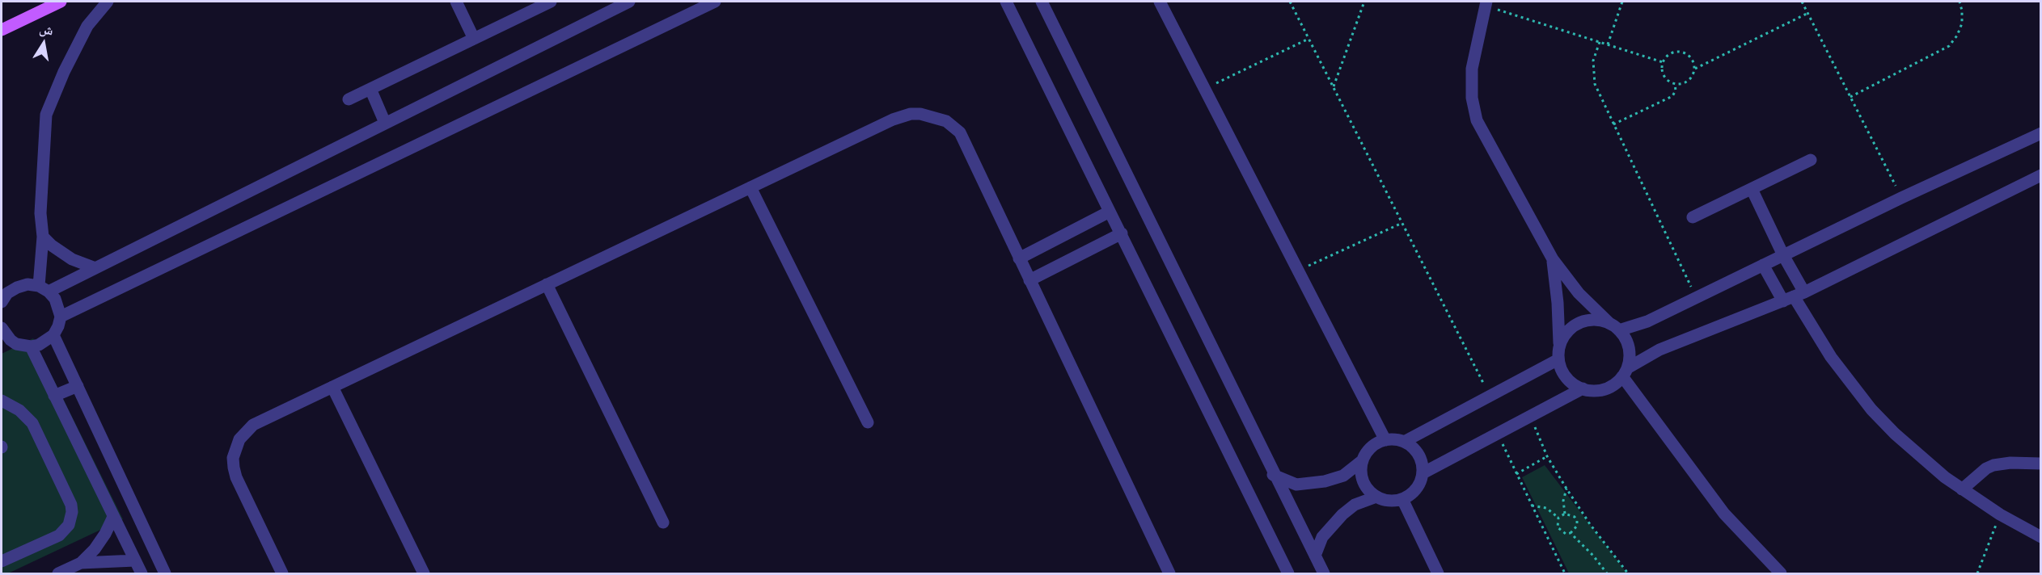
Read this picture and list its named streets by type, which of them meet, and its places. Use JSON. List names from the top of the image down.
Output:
{
  "north": "top"
}
